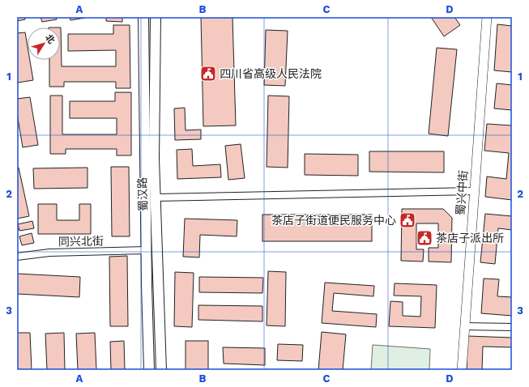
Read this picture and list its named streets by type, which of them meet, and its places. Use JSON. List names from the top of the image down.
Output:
{
  "streets": {
    "main road": ["蜀汉路"],
    "street": ["蜀兴中街", "同兴北街"]
  },
  "crossings": [
    ["蜀汉路", "同兴北街"]
  ],
  "places": {
    "public building": ["四川省高级人民法院", "茶店子街道便民服务中心", "茶店子派出所"]
  },
  "north": "top right",
  "grid": {
    "columns": [
      "A",
      "B",
      "C",
      "D"
    ],
    "rows": ["1", "2", "3"]
  }
}
